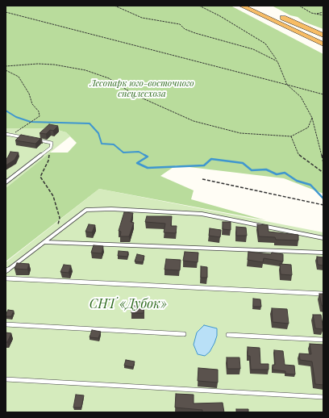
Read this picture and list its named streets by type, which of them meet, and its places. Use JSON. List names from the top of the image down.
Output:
{
  "parks": ["Лесопарк юго-восточного спецлесхоза", "СНТ «Дубок»"]
}
